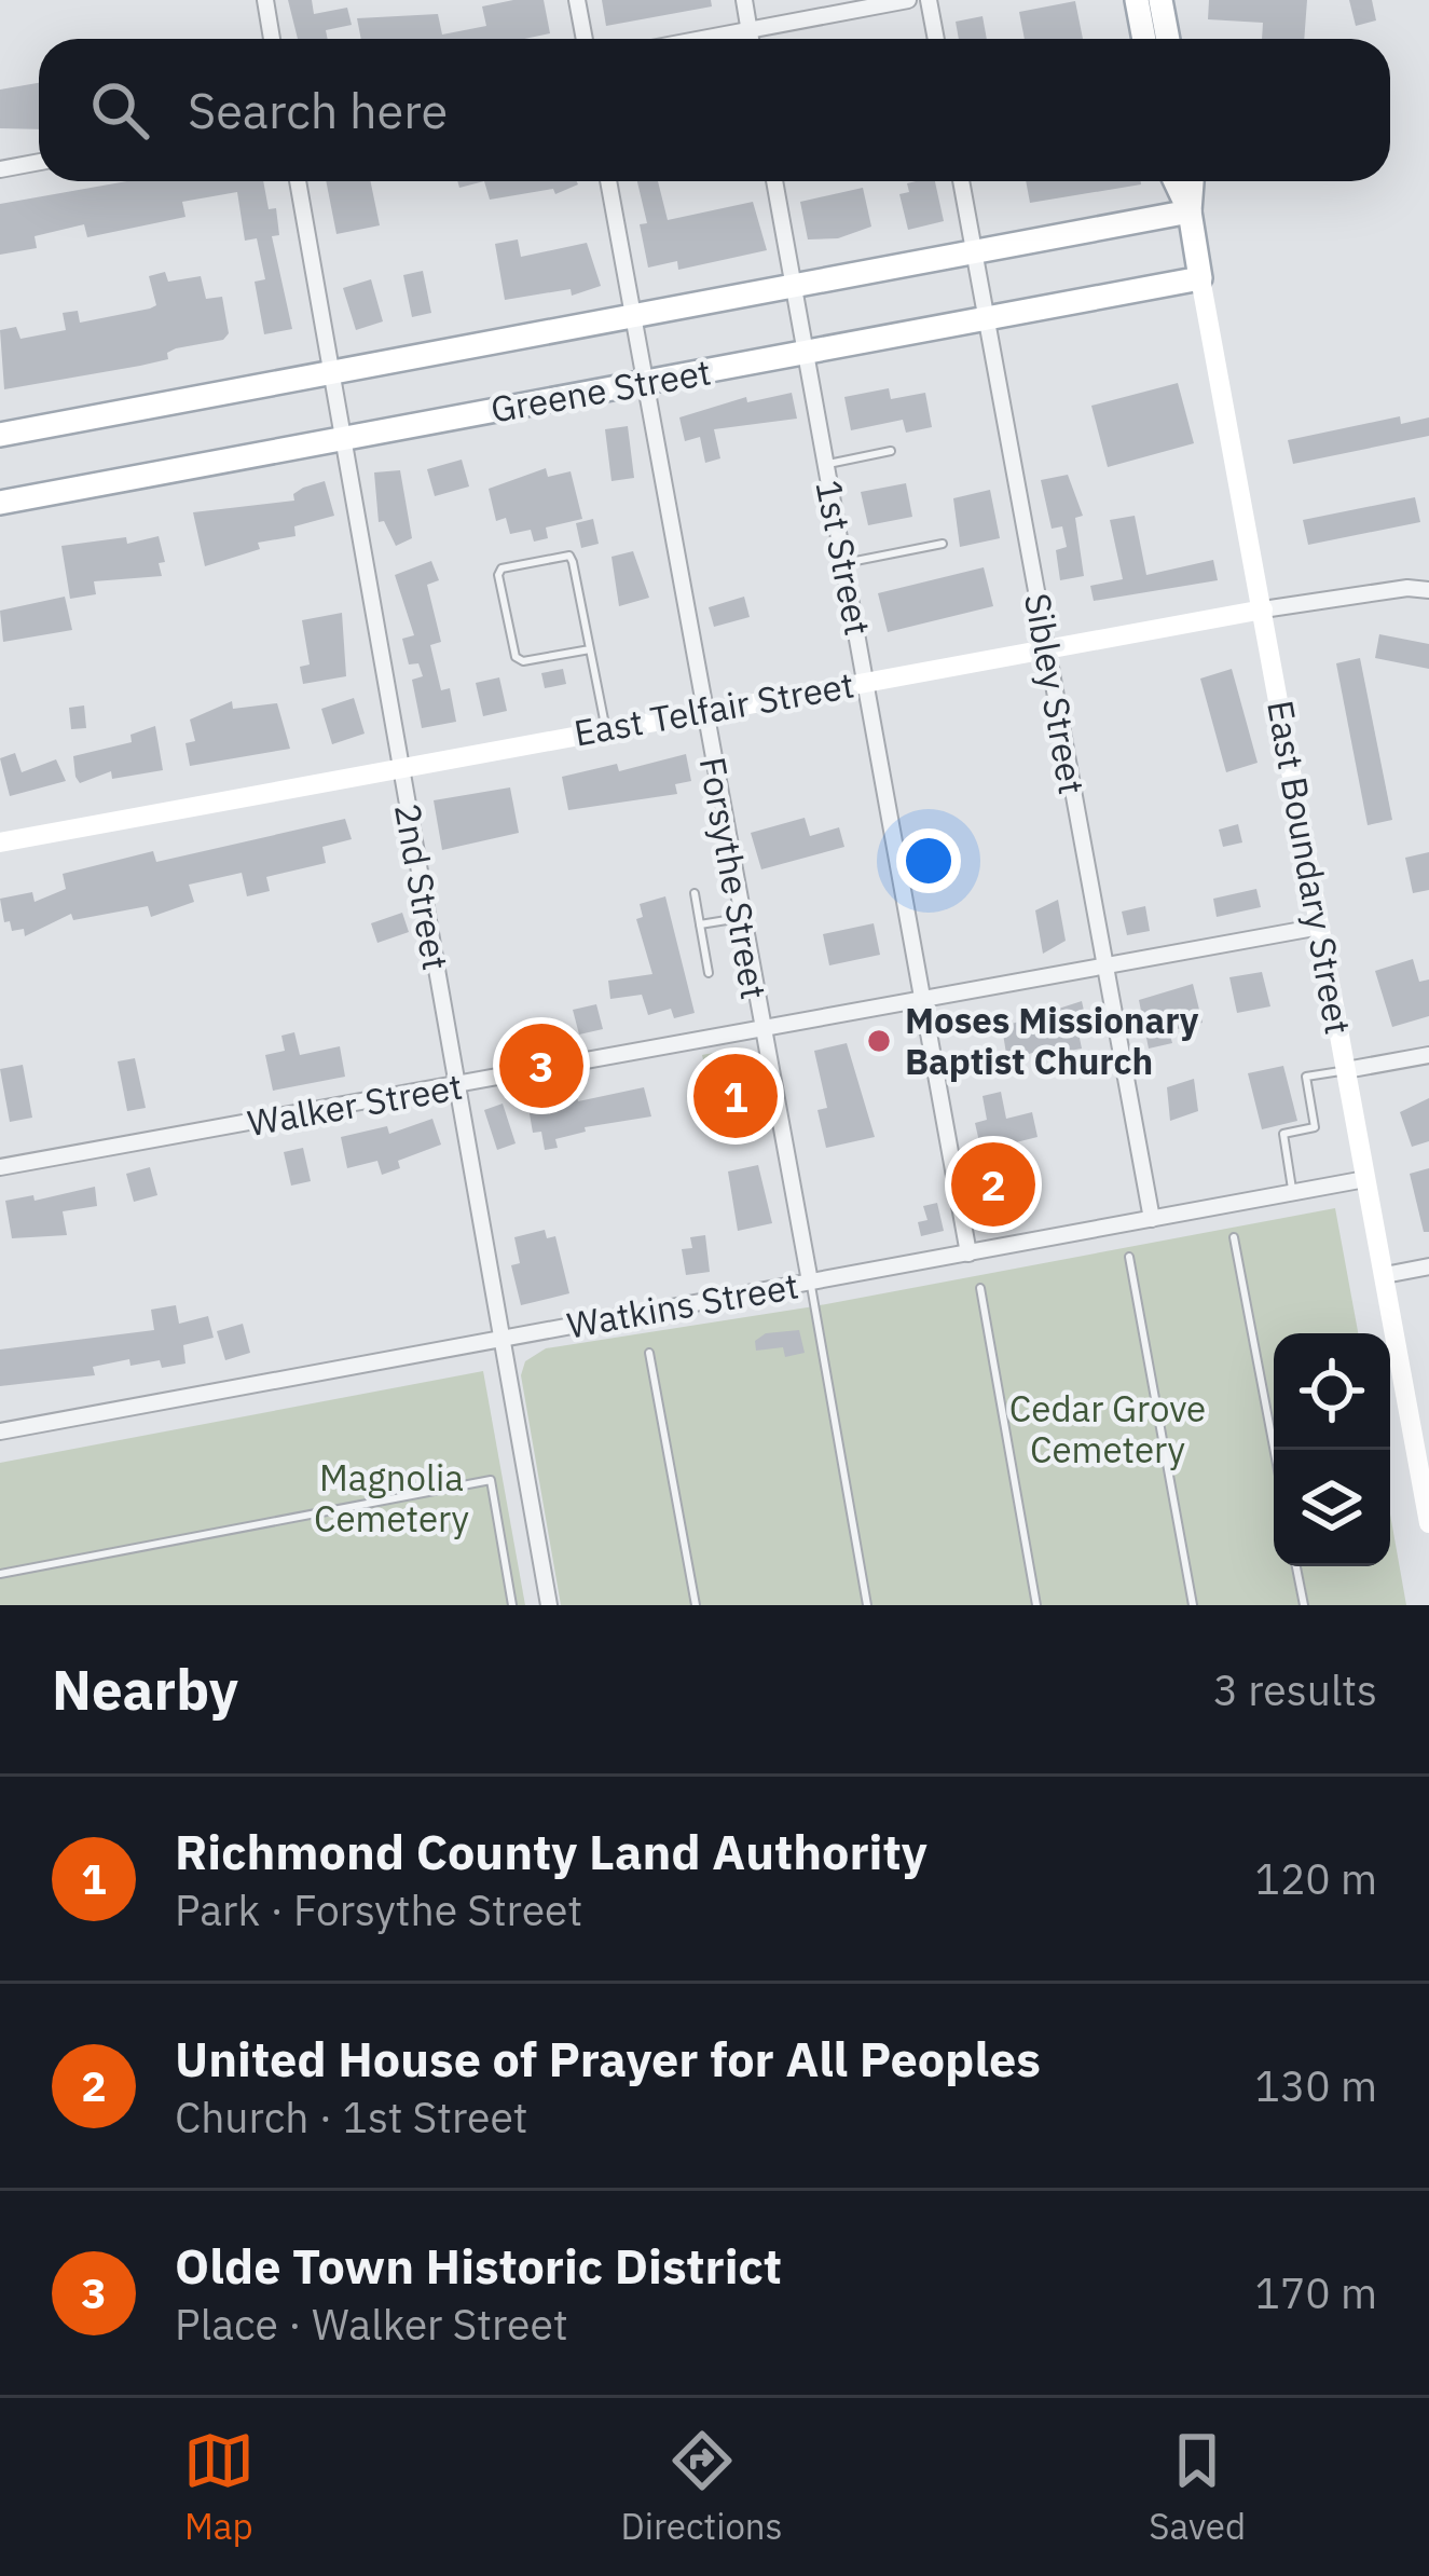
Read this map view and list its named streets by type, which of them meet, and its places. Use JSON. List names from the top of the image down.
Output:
{
  "streets": {
    "main road": ["Greene Street", "East Boundary Street"],
    "street": [
      "1st Street",
      "Sibley Street",
      "East Telfair Street",
      "Forsythe Street",
      "2nd Street",
      "Walker Street",
      "Watkins Street"
    ]
  },
  "crossings": [
    ["Greene Street", "1st Street"],
    ["Greene Street", "Sibley Street"],
    ["Greene Street", "East Boundary Street"],
    ["Greene Street", "Forsythe Street"],
    ["Greene Street", "2nd Street"],
    ["1st Street", "East Telfair Street"],
    ["1st Street", "Walker Street"],
    ["1st Street", "Watkins Street"],
    ["Sibley Street", "East Telfair Street"],
    ["Sibley Street", "Walker Street"],
    ["Sibley Street", "Watkins Street"],
    ["East Telfair Street", "East Boundary Street"],
    ["East Telfair Street", "Forsythe Street"],
    ["East Telfair Street", "2nd Street"],
    ["East Boundary Street", "Walker Street"],
    ["East Boundary Street", "Watkins Street"],
    ["Forsythe Street", "Walker Street"],
    ["Forsythe Street", "Watkins Street"],
    ["2nd Street", "Walker Street"],
    ["2nd Street", "Watkins Street"]
  ],
  "parks": ["Cedar Grove Cemetery", "Magnolia Cemetery"],
  "places": ["Moses Missionary Baptist Church"],
  "page": {
    "search": "Search here",
    "pins": ["3", "1", "2"],
    "heading": ["Nearby", "3 results"],
    "list": [
      {
        "mark": "1",
        "name": "Richmond County Land Authority",
        "note": "Park · Forsythe Street",
        "value": "120 m"
      },
      {
        "mark": "2",
        "name": "United House of Prayer for All Peoples",
        "note": "Church · 1st Street",
        "value": "130 m"
      },
      {
        "mark": "3",
        "name": "Olde Town Historic District",
        "note": "Place · Walker Street",
        "value": "170 m"
      }
    ],
    "nav": ["Map", "Directions", "Saved"]
  }
}
